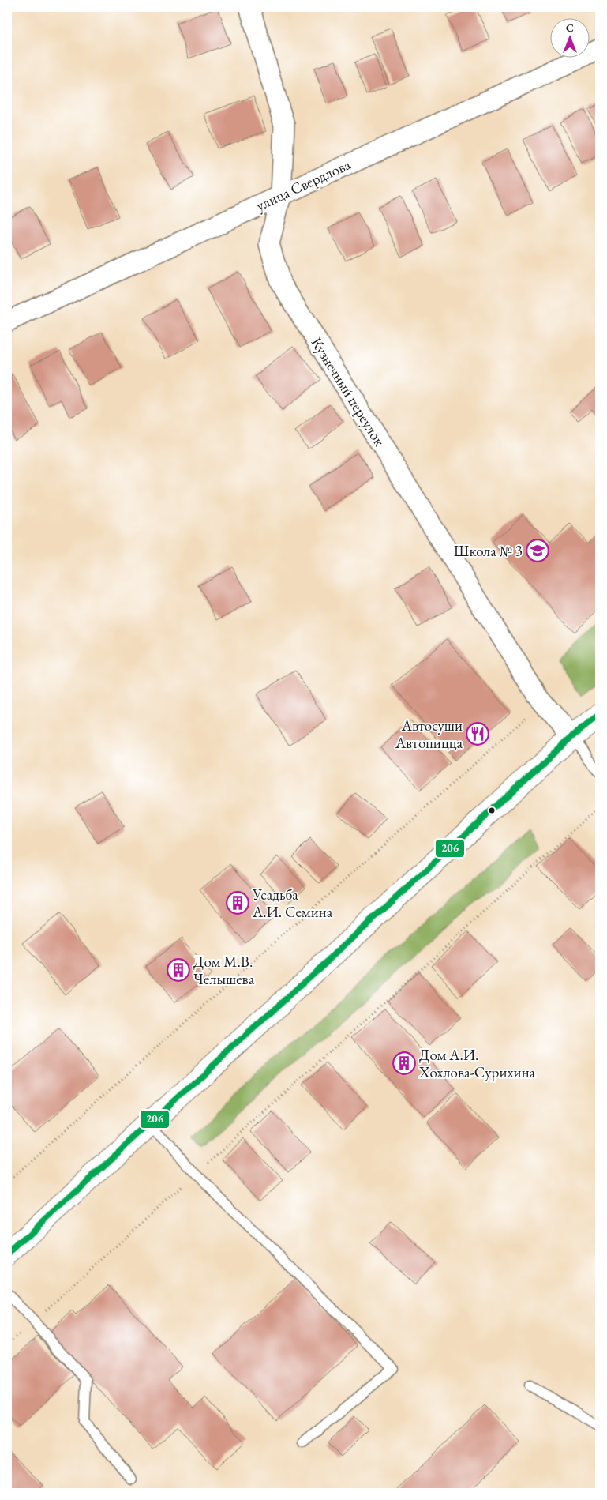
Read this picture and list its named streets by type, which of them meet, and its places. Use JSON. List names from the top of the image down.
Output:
{
  "streets": {
    "street": ["улица Свердлова", "Кузнечный переулок"]
  },
  "crossings": [
    ["улица Свердлова", "Кузнечный переулок"]
  ],
  "places": {
    "school or university": ["Школа № 3"],
    "restaurant": ["Автосуши Автопицца"],
    "building": ["Усадьба А.И. Семина", "Дом М.В. Челышева", "Дом А.И. Хохлова-Сурихина"]
  },
  "lines": ["transit line 206"],
  "north": "top"
}
